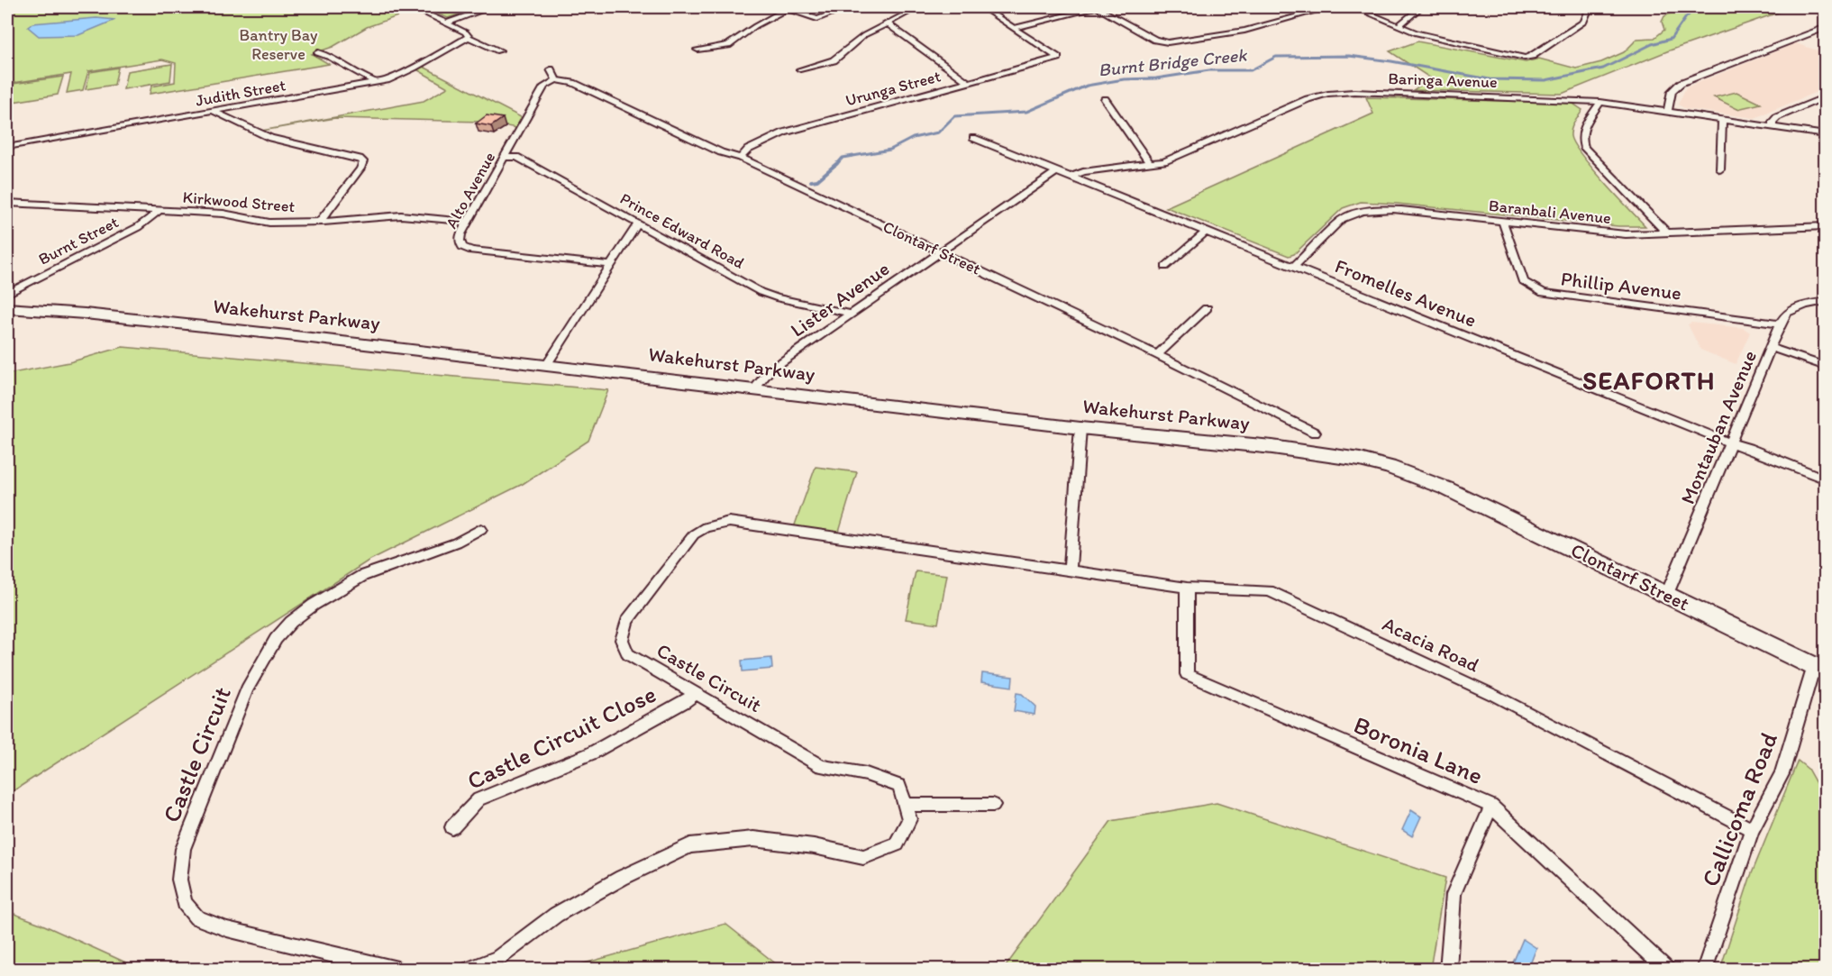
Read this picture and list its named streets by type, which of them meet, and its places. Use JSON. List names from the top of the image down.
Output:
{
  "streets": {
    "main road": ["Clontarf Street", "Wakehurst Parkway"],
    "street": [
      "Baringa Avenue",
      "Urunga Street",
      "Judith Street",
      "Alto Avenue",
      "Kirkwood Street",
      "Baranbali Avenue",
      "Prince Edward Road",
      "Burnt Street",
      "Phillip Avenue",
      "Fromelles Avenue",
      "Lister Avenue",
      "Montauban Avenue",
      "Acacia Road",
      "Castle Circuit",
      "Castle Circuit Close",
      "Boronia Lane",
      "Callicoma Road"
    ]
  },
  "crossings": [
    ["Baringa Avenue", "Fromelles Avenue"],
    ["Urunga Street", "Clontarf Street"],
    ["Alto Avenue", "Kirkwood Street"],
    ["Alto Avenue", "Prince Edward Road"],
    ["Alto Avenue", "Clontarf Street"],
    ["Kirkwood Street", "Burnt Street"],
    ["Baranbali Avenue", "Phillip Avenue"],
    ["Baranbali Avenue", "Fromelles Avenue"],
    ["Prince Edward Road", "Lister Avenue"],
    ["Clontarf Street", "Lister Avenue"],
    ["Clontarf Street", "Wakehurst Parkway"],
    ["Clontarf Street", "Montauban Avenue"],
    ["Clontarf Street", "Callicoma Road"],
    ["Phillip Avenue", "Montauban Avenue"],
    ["Fromelles Avenue", "Lister Avenue"],
    ["Fromelles Avenue", "Montauban Avenue"],
    ["Lister Avenue", "Wakehurst Parkway"],
    ["Acacia Road", "Castle Circuit"],
    ["Acacia Road", "Boronia Lane"],
    ["Acacia Road", "Callicoma Road"],
    ["Castle Circuit", "Castle Circuit Close"]
  ],
  "districts": ["SEAFORTH"],
  "water": ["Burnt Bridge Creek"],
  "parks": ["Bantry Bay Reserve"]
}
